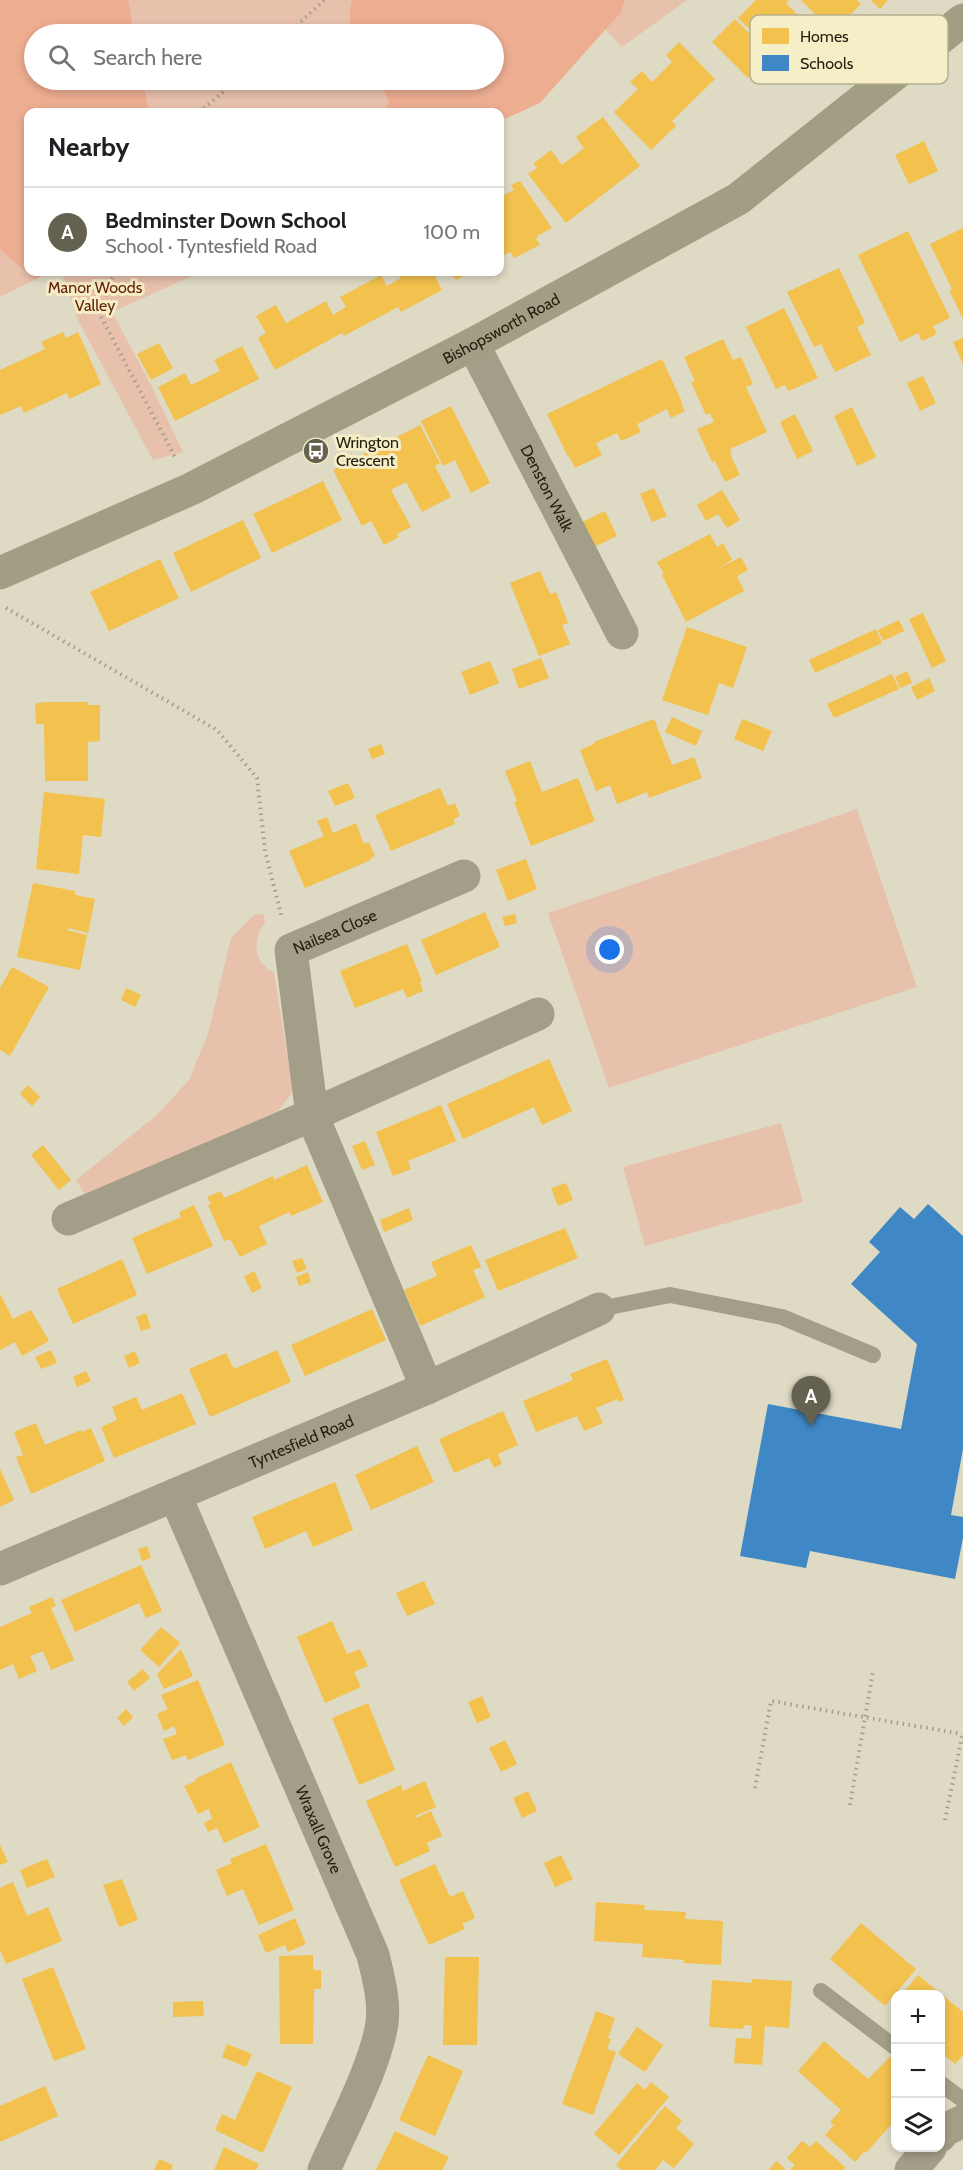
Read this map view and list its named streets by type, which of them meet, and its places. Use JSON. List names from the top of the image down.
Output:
{
  "streets": {
    "street": [
      "Bishopsworth Road",
      "Denston Walk",
      "Nailsea Close",
      "Tyntesfield Road",
      "Wraxall Grove"
    ]
  },
  "crossings": [
    ["Bishopsworth Road", "Denston Walk"],
    ["Nailsea Close", "Tyntesfield Road"],
    ["Tyntesfield Road", "Wraxall Grove"]
  ],
  "parks": ["Manor Woods Valley"],
  "places": {
    "bus stop": ["Wrington Crescent"]
  },
  "legend": ["Homes", "Schools"],
  "page": {
    "search": "Search here",
    "heading": "Nearby",
    "list": [
      {
        "mark": "A",
        "name": "Bedminster Down School",
        "note": "School · Tyntesfield Road",
        "value": "100 m"
      }
    ],
    "pins": "A",
    "map_buttons": ["+", "−"]
  }
}
